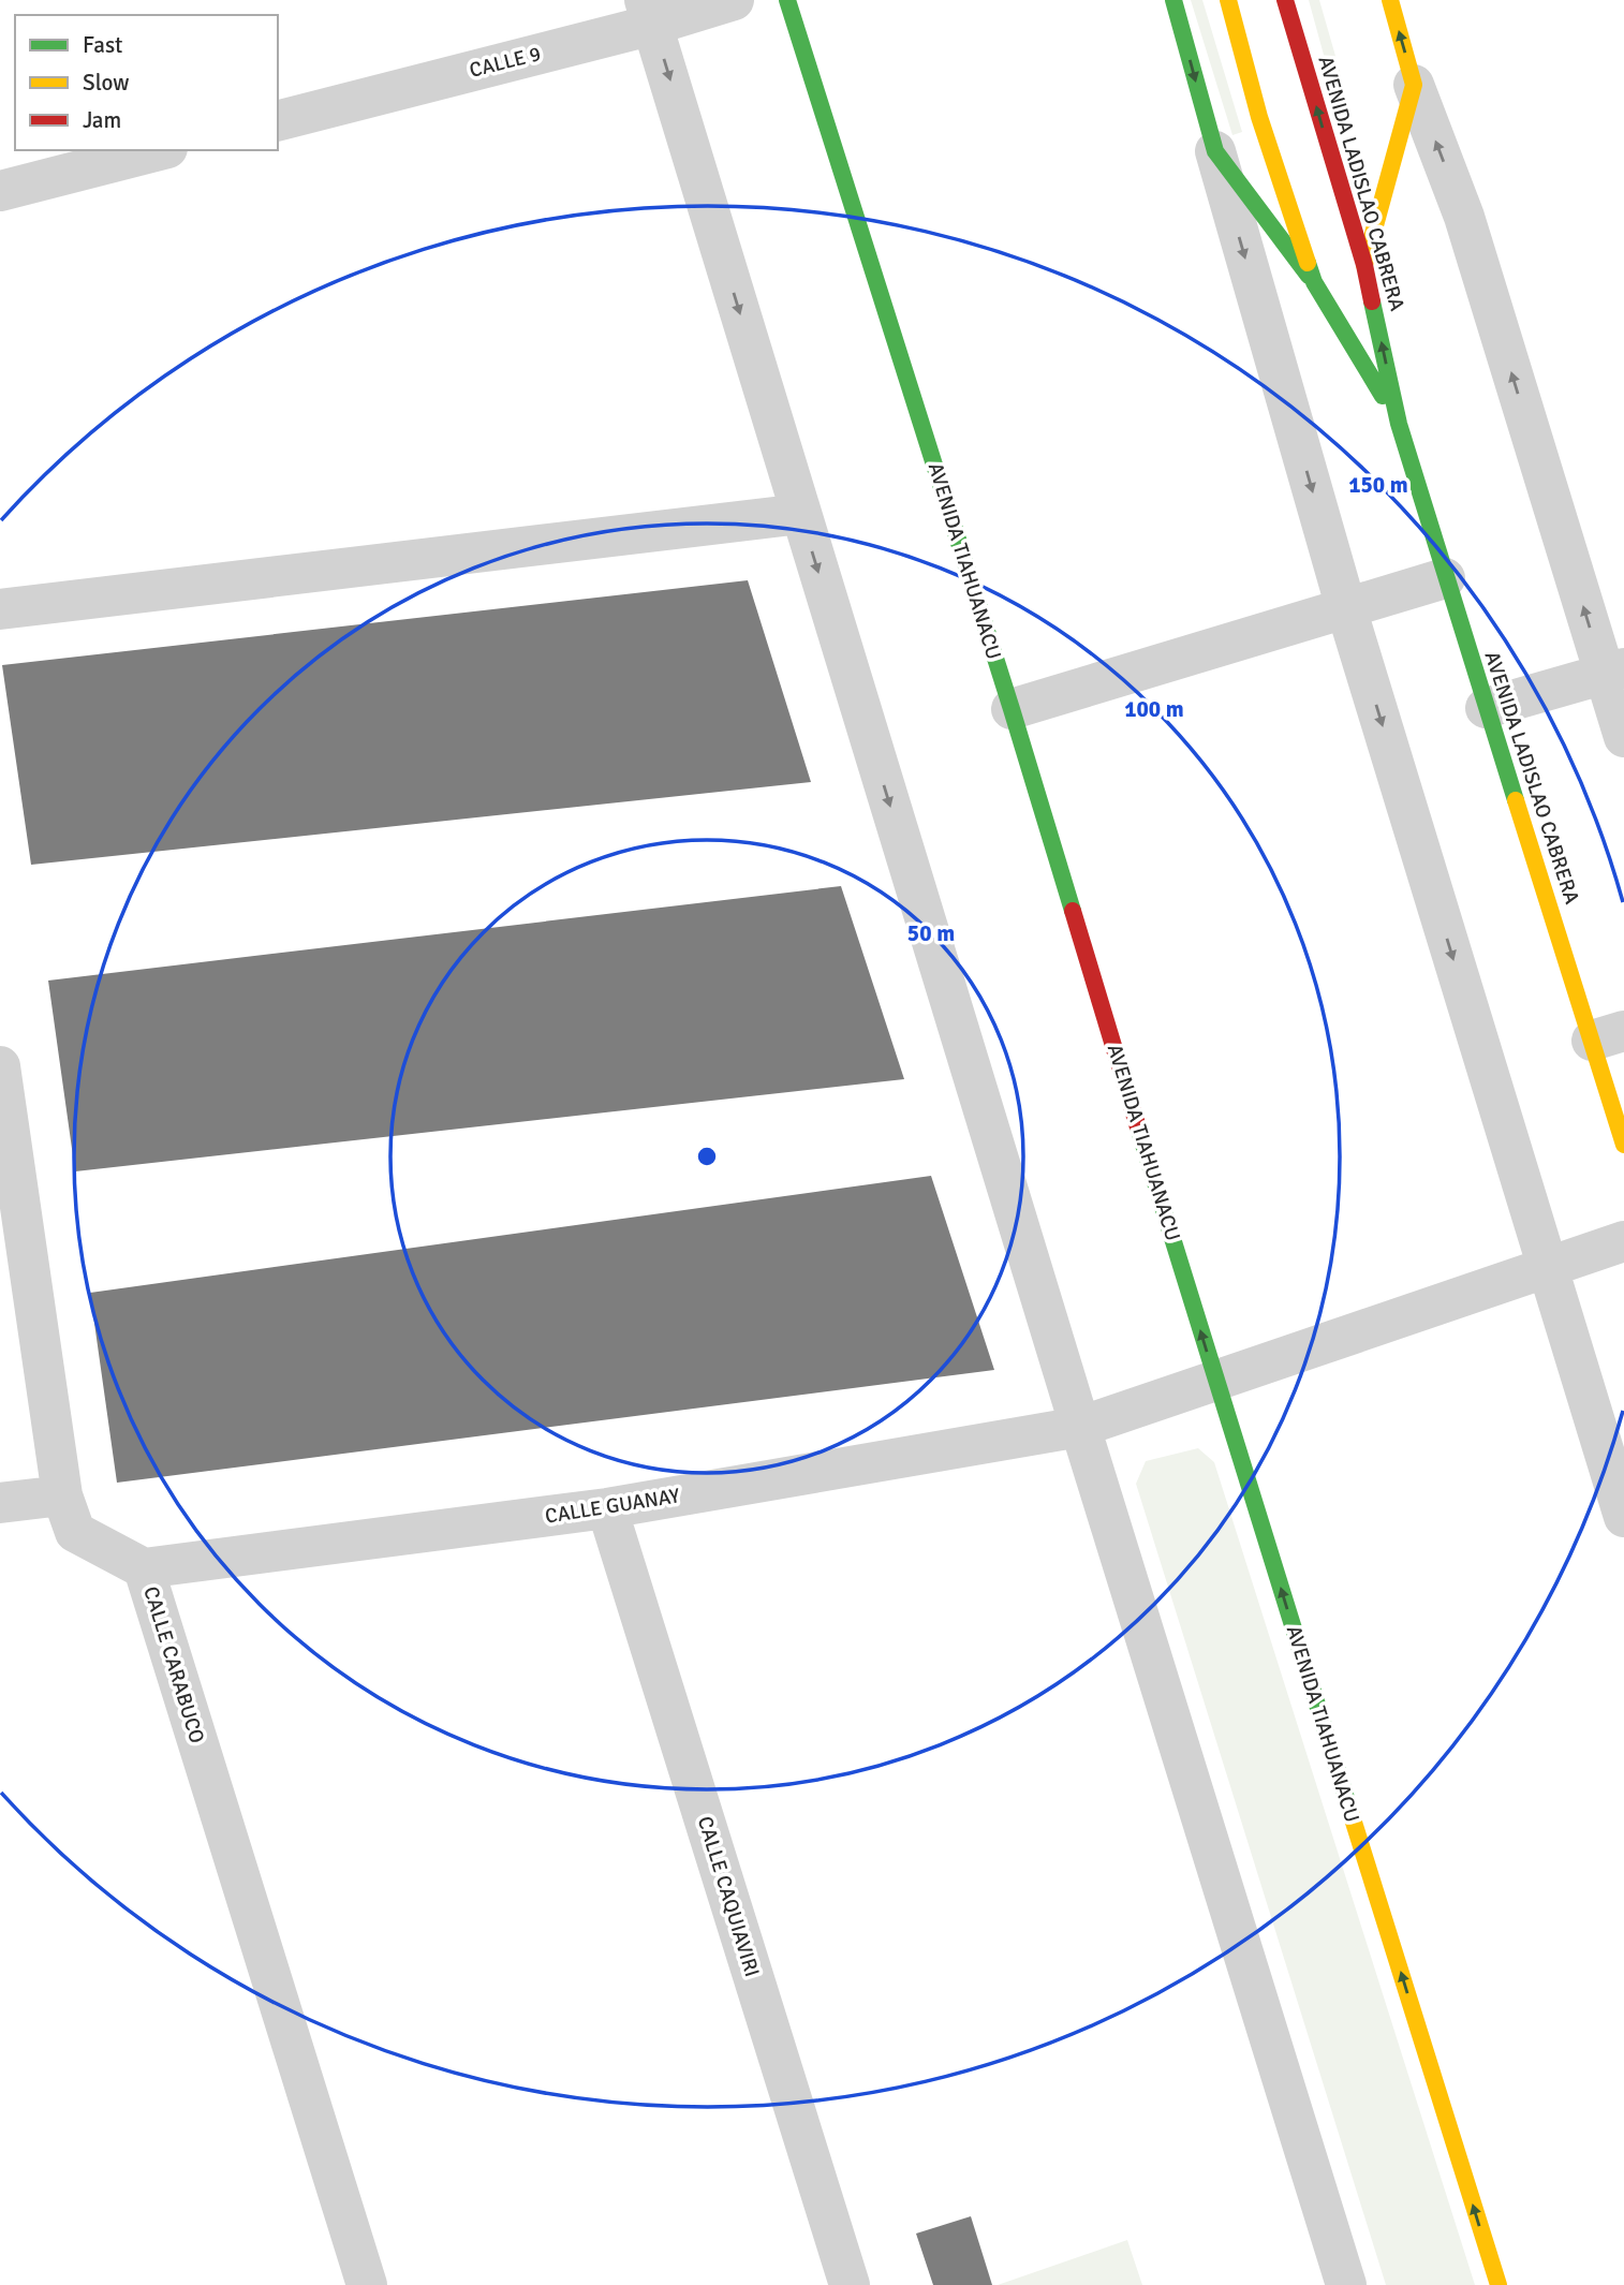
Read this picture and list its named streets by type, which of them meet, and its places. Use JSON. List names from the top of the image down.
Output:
{
  "streets": {
    "main road": ["AVENIDA LADISLAO CABRERA", "AVENIDA TIAHUANACU"],
    "street": [
      "CALLE 9",
      "CALLE GUANAY",
      "CALLE CARABUCO",
      "CALLE CAQUIAVIRI"
    ]
  },
  "crossings": [
    ["AVENIDA TIAHUANACU", "CALLE GUANAY"],
    ["CALLE GUANAY", "CALLE CARABUCO"],
    ["CALLE GUANAY", "CALLE CAQUIAVIRI"]
  ],
  "one_way": ["AVENIDA TIAHUANACU"],
  "legend": ["Fast", "Slow", "Jam"],
  "rings": ["150 m", "100 m", "50 m"]
}
